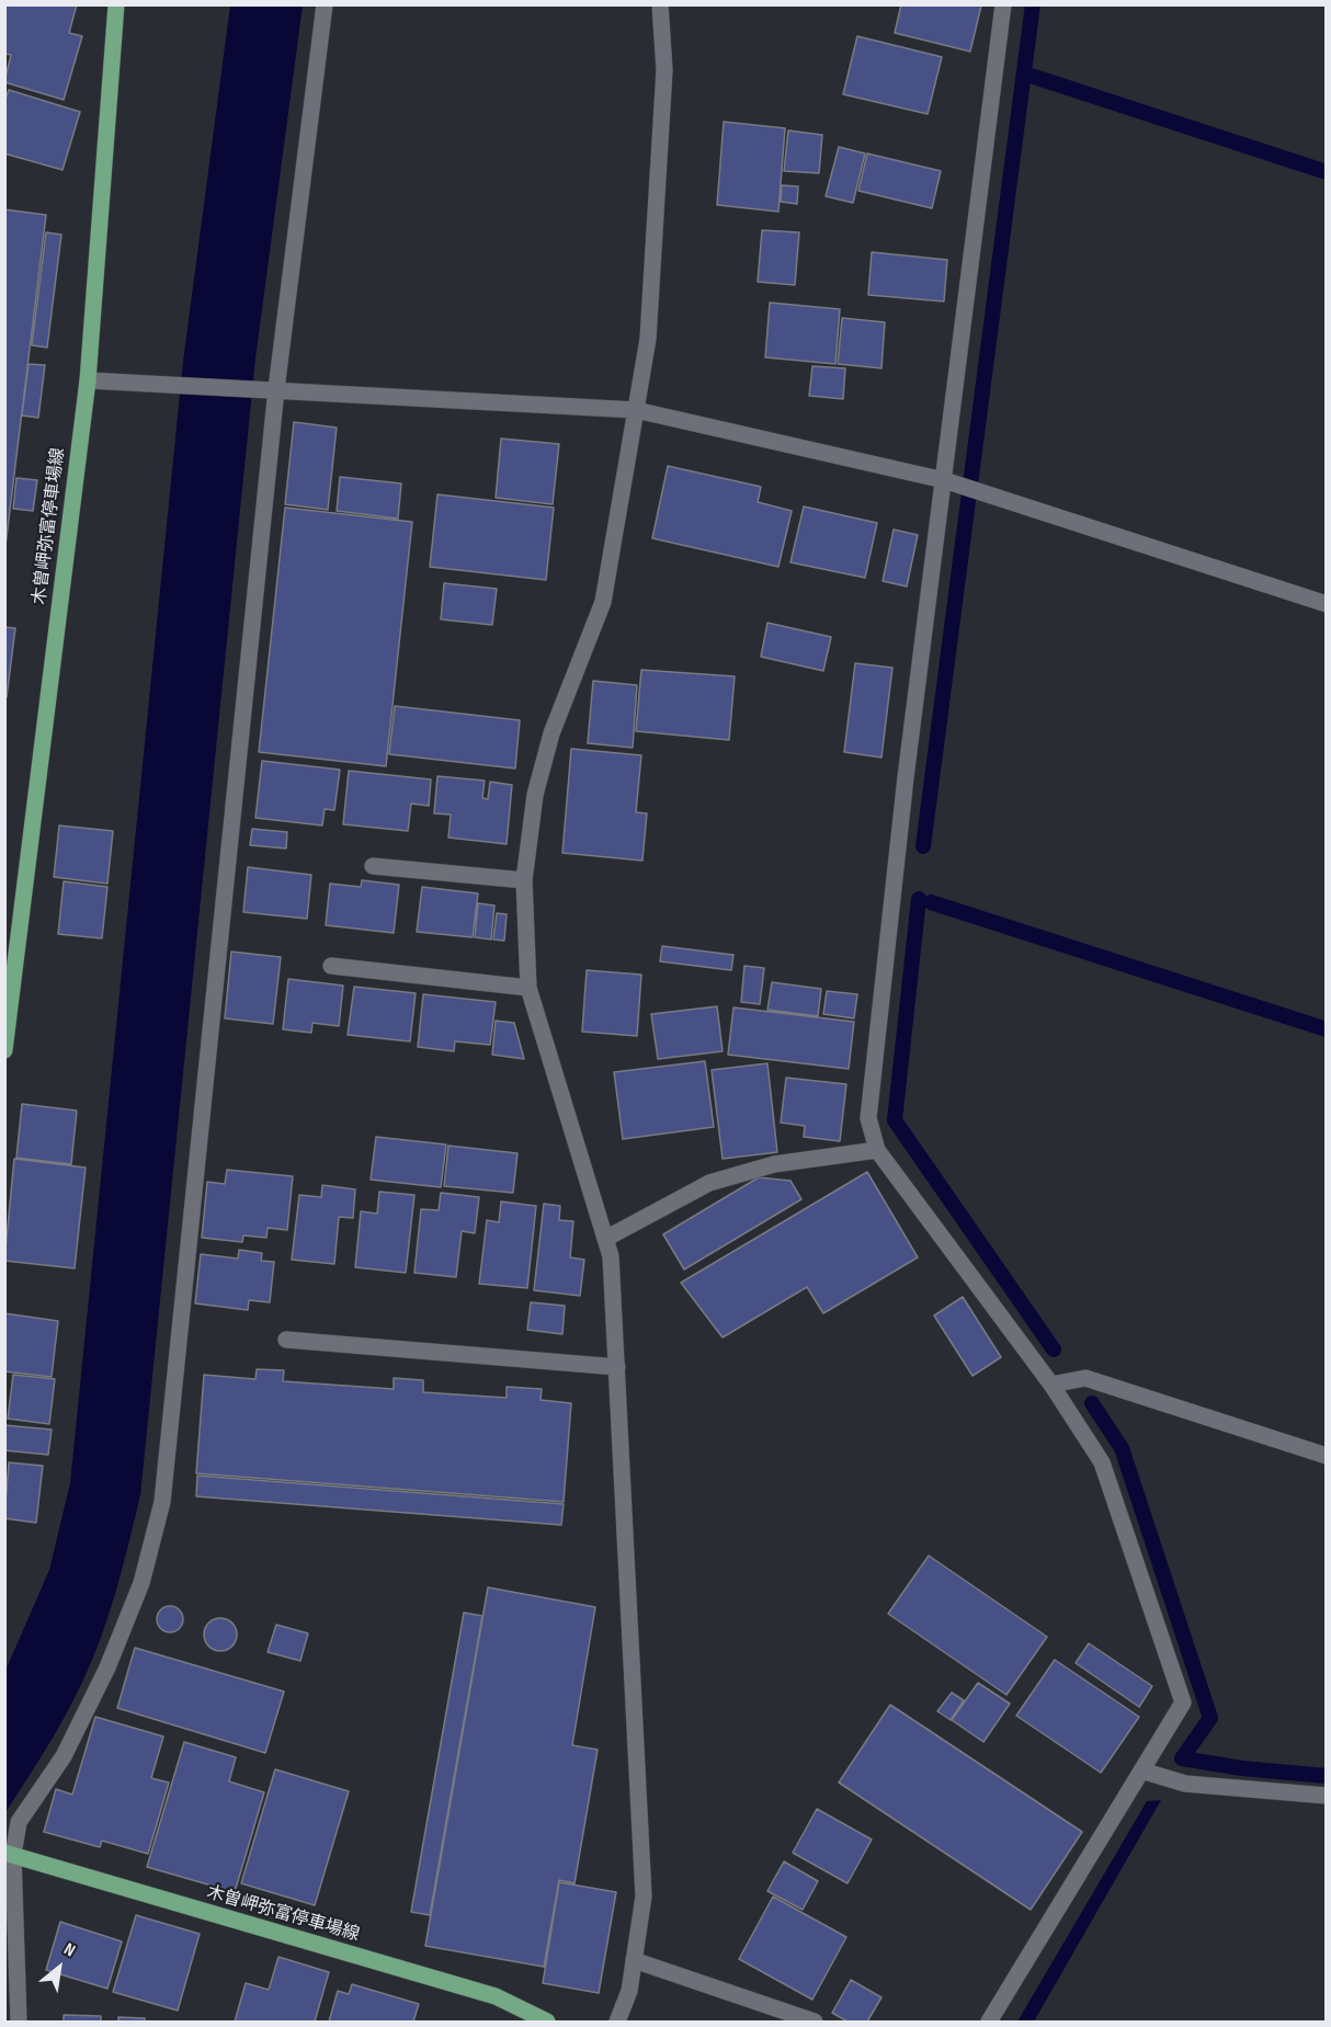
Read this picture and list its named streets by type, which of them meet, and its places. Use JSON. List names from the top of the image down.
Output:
{
  "streets": {
    "main road": ["木曽岬弥富停車場線"]
  },
  "north": "top right"
}
